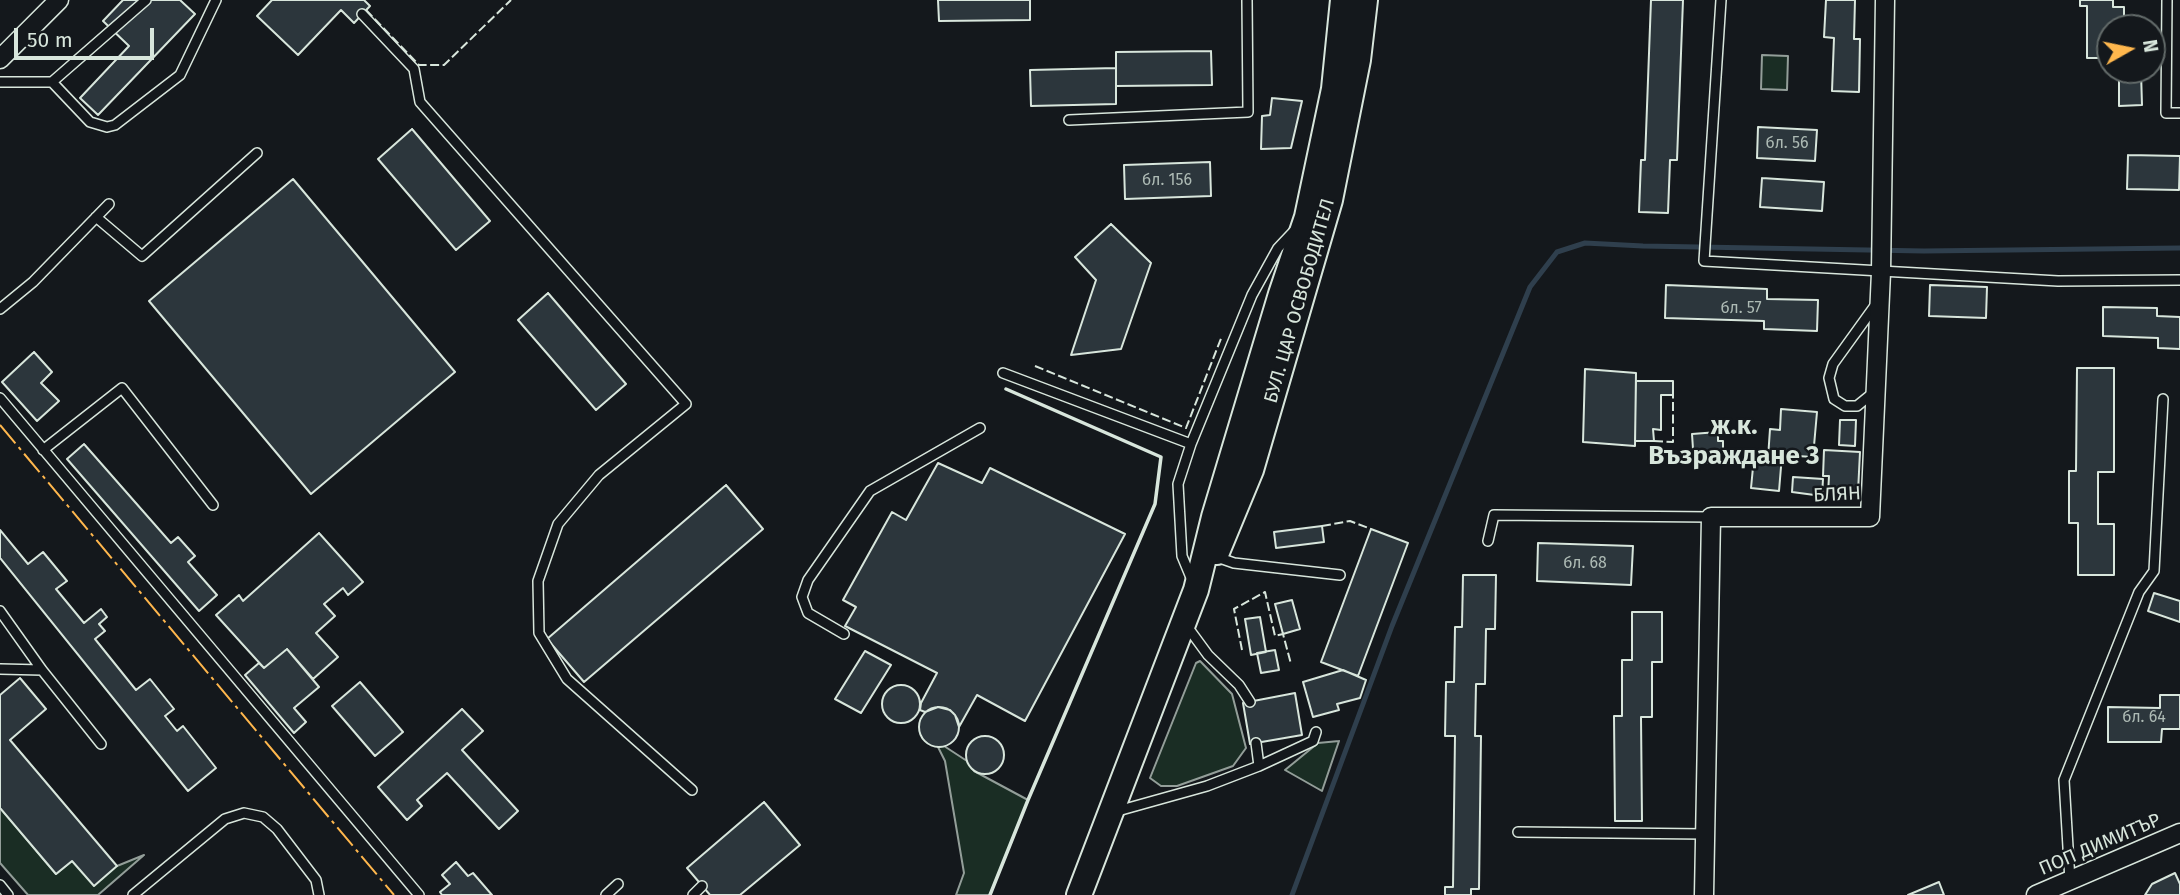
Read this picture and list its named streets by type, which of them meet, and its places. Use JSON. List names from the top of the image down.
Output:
{
  "streets": {
    "main road": ["БУЛ. ЦАР ОСВОБОДИТЕЛ"],
    "street": ["БЛЯН", "ПОП ДИМИТЪР"]
  },
  "districts": ["ж.к. Възраждане 3"],
  "house_numbers": [
    "бл. 56",
    "бл. 156",
    "бл. 57",
    "бл. 68",
    "бл. 64"
  ],
  "scale_bar": "50 m",
  "north": "right"
}
